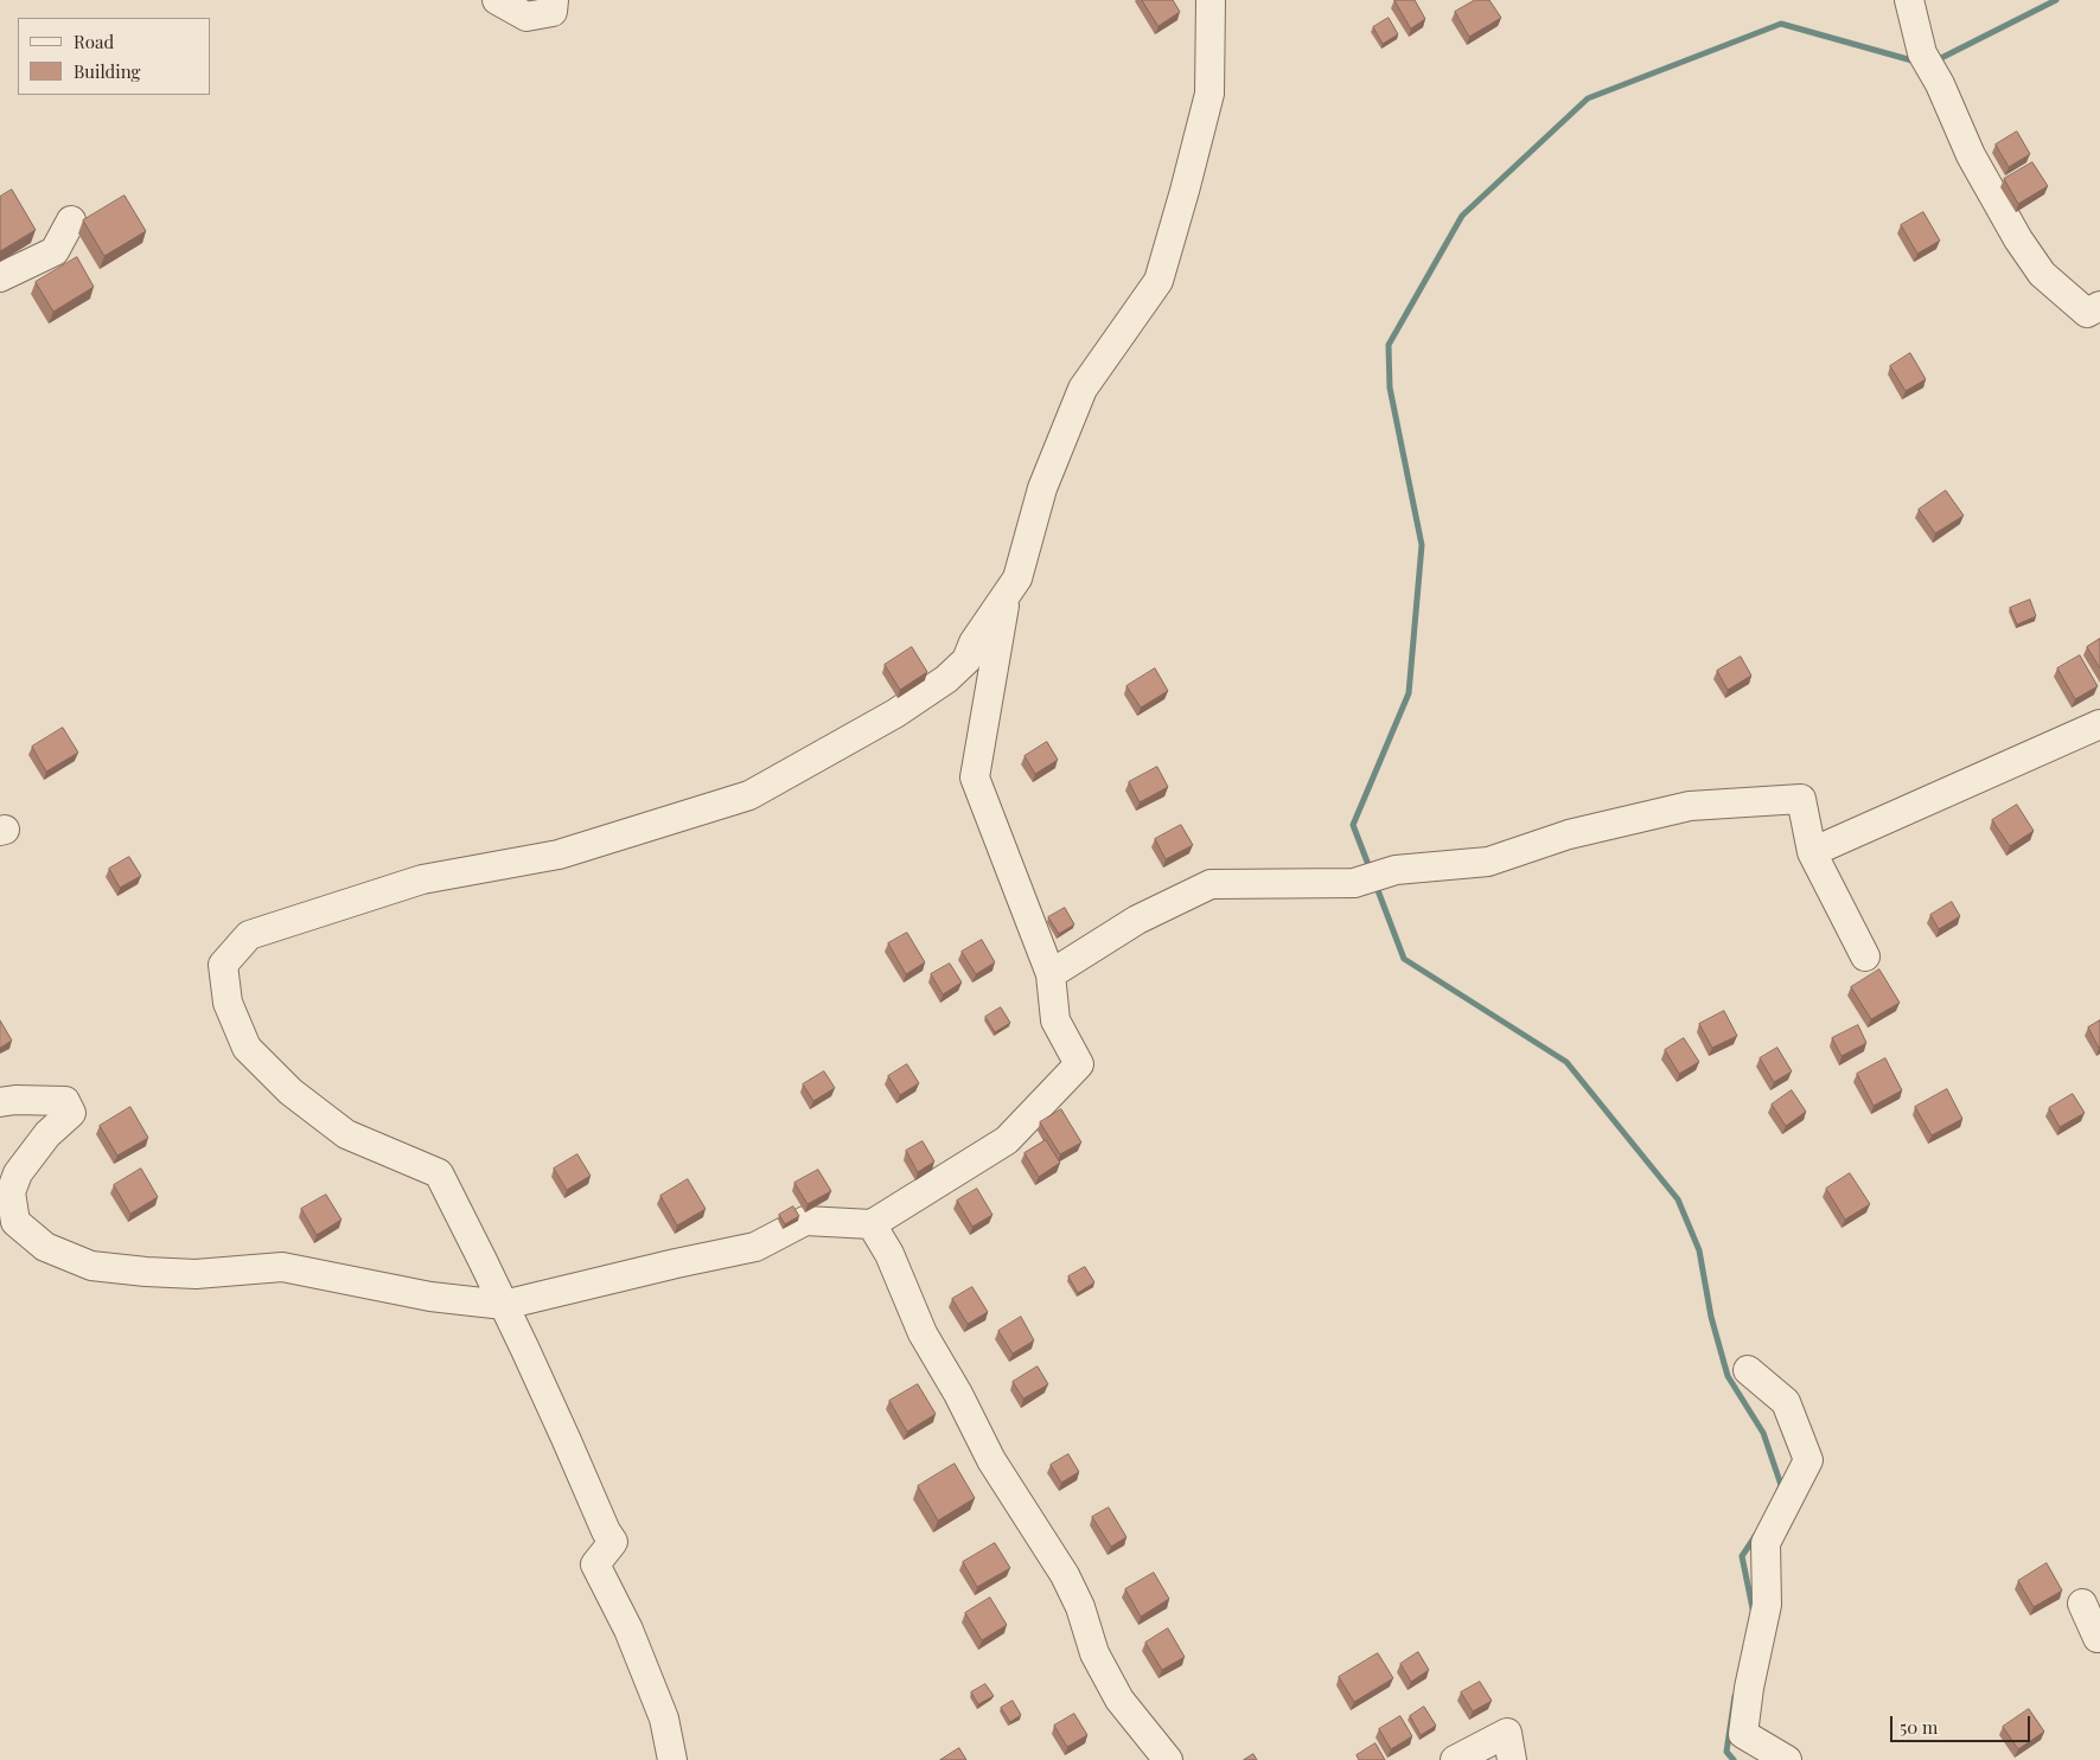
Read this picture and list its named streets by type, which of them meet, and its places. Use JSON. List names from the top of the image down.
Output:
{
  "legend": ["Road", "Building"],
  "scale_bar": "50 m"
}
